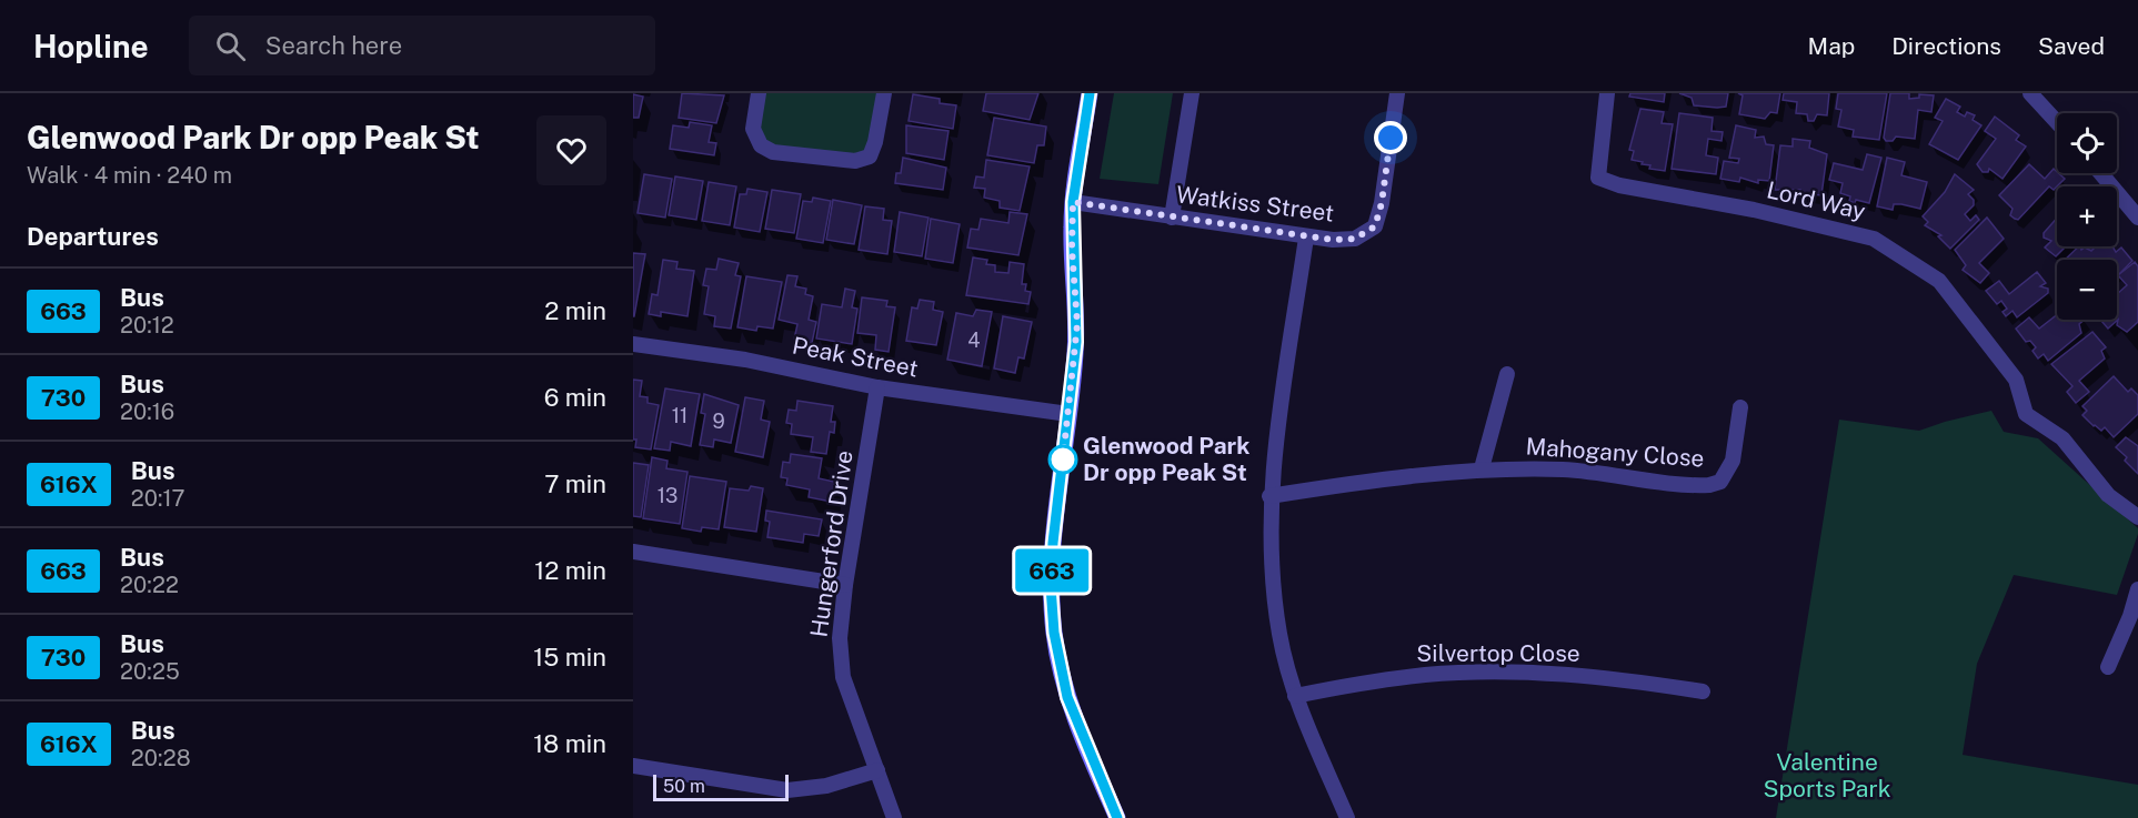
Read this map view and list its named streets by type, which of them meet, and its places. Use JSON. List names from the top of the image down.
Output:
{
  "streets": {
    "street": [
      "Lord Way",
      "Watkiss Street",
      "Peak Street",
      "Mahogany Close",
      "Hungerford Drive",
      "Silvertop Close"
    ]
  },
  "crossings": [
    ["Peak Street", "Hungerford Drive"]
  ],
  "parks": ["Valentine Sports Park"],
  "places": ["Glenwood Park Dr opp Peak St"],
  "lines": ["bus line 663"],
  "house_numbers": [
    "4",
    "11",
    "9",
    "13"
  ],
  "scale_bar": "50 m",
  "page": {
    "header": "Hopline",
    "search": "Search here",
    "nav": ["Map", "Directions", "Saved"],
    "heading": [
      ["Glenwood Park Dr opp Peak St", "Walk · 4 min · 240 m"],
      "Departures"
    ],
    "on_map": "663",
    "map_buttons": ["+", "−"],
    "list": [
      {
        "mark": "663",
        "name": "Bus",
        "note": "20:12",
        "value": "2 min"
      },
      {
        "mark": "730",
        "name": "Bus",
        "note": "20:16",
        "value": "6 min"
      },
      {
        "mark": "616X",
        "name": "Bus",
        "note": "20:17",
        "value": "7 min"
      },
      {
        "mark": "663",
        "name": "Bus",
        "note": "20:22",
        "value": "12 min"
      },
      {
        "mark": "730",
        "name": "Bus",
        "note": "20:25",
        "value": "15 min"
      },
      {
        "mark": "616X",
        "name": "Bus",
        "note": "20:28",
        "value": "18 min"
      }
    ],
    "scale": "50 m"
  }
}
